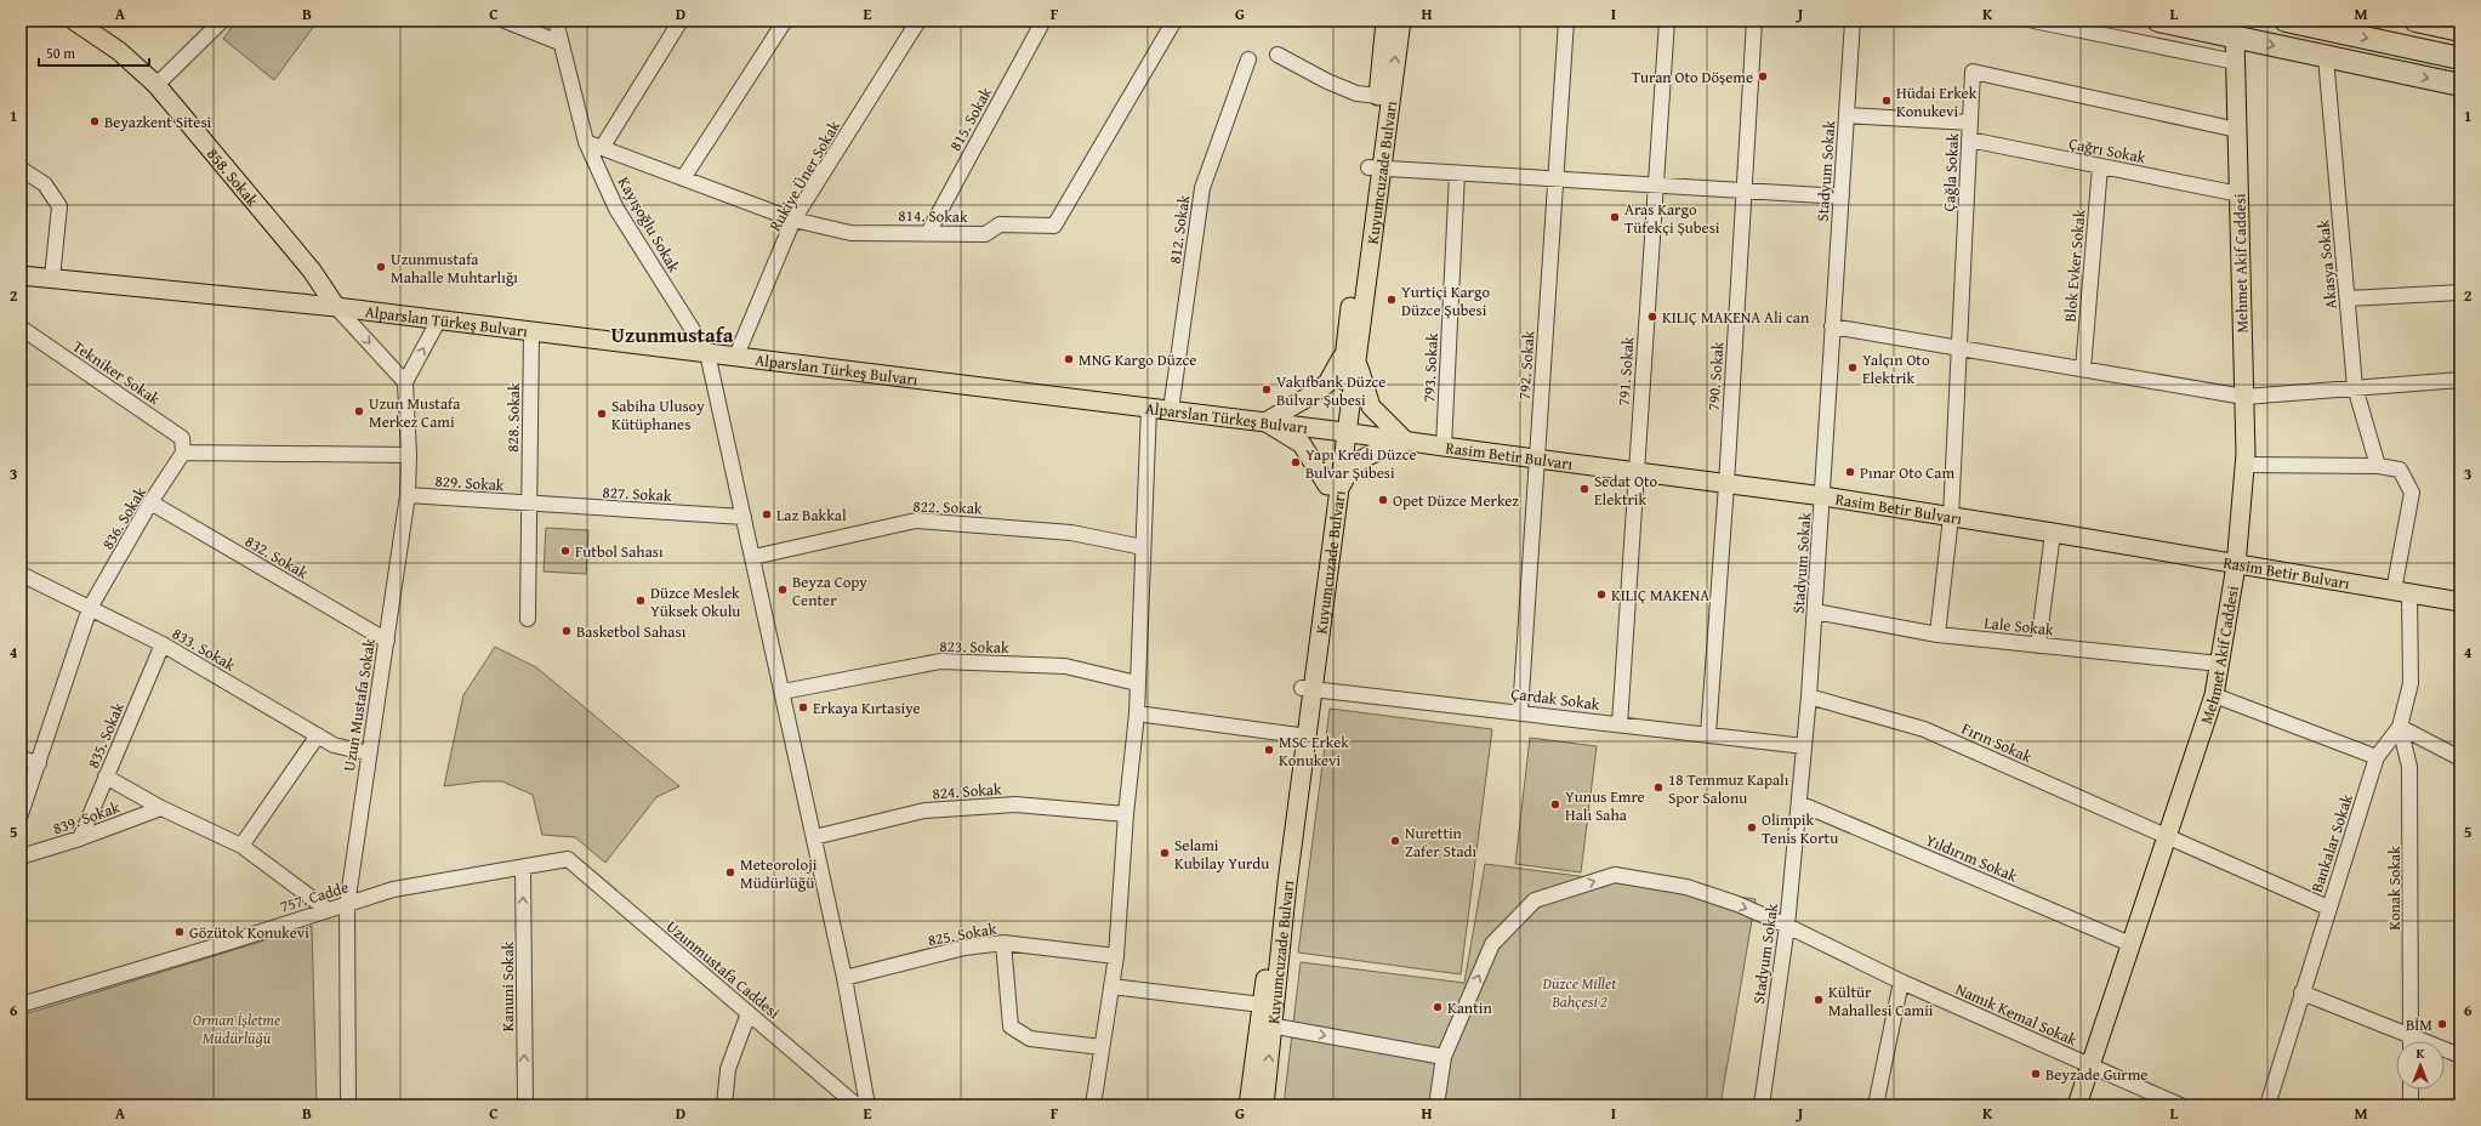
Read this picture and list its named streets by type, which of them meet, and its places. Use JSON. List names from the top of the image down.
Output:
{
  "streets": {
    "main road": [
      "Kuyumcuzade Bulvarı",
      "858. Sokak",
      "Mehmet Akif Caddesi",
      "Alparslan Türkeş Bulvarı",
      "Rasim Betir Bulvarı"
    ],
    "street": [
      "815. Sokak",
      "Çağrı Sokak",
      "Stadyum Sokak",
      "Çağla Sokak",
      "Rukiye Üner Sokak",
      "814. Sokak",
      "Kayışoğlu Sokak",
      "812. Sokak",
      "Akasya Sokak",
      "Blok Evker Sokak",
      "792. Sokak",
      "793. Sokak",
      "791. Sokak",
      "Tekniker Sokak",
      "790. Sokak",
      "828. Sokak",
      "829. Sokak",
      "827. Sokak",
      "822. Sokak",
      "836. Sokak",
      "832. Sokak",
      "Lale Sokak",
      "823. Sokak",
      "833. Sokak",
      "Çardak Sokak",
      "Uzun Mustafa Sokak",
      "835. Sokak",
      "Fırın Sokak",
      "824. Sokak",
      "839. Sokak",
      "Bankalar Sokak",
      "Yıldırım Sokak",
      "Konak Sokak",
      "757. Cadde",
      "825. Sokak",
      "Uzunmustafa Caddesi",
      "Kanuni Sokak",
      "Namık Kemal Sokak"
    ]
  },
  "crossings": [
    ["815. Sokak", "814. Sokak"],
    ["Çağrı Sokak", "Çağla Sokak"],
    ["Çağrı Sokak", "Mehmet Akif Caddesi"],
    ["Çağrı Sokak", "Blok Evker Sokak"],
    ["Stadyum Sokak", "Rasim Betir Bulvarı"],
    ["Stadyum Sokak", "Lale Sokak"],
    ["Stadyum Sokak", "Çardak Sokak"],
    ["Stadyum Sokak", "Fırın Sokak"],
    ["Stadyum Sokak", "Yıldırım Sokak"],
    ["Stadyum Sokak", "Namık Kemal Sokak"],
    ["Kuyumcuzade Bulvarı", "Alparslan Türkeş Bulvarı"],
    ["Kuyumcuzade Bulvarı", "Rasim Betir Bulvarı"],
    ["Kuyumcuzade Bulvarı", "Çardak Sokak"],
    ["Çağla Sokak", "Mehmet Akif Caddesi"],
    ["Çağla Sokak", "Rasim Betir Bulvarı"],
    ["Çağla Sokak", "Lale Sokak"],
    ["858. Sokak", "Alparslan Türkeş Bulvarı"],
    ["Rukiye Üner Sokak", "814. Sokak"],
    ["Rukiye Üner Sokak", "Alparslan Türkeş Bulvarı"],
    ["814. Sokak", "Kayışoğlu Sokak"],
    ["Kayışoğlu Sokak", "Alparslan Türkeş Bulvarı"],
    ["812. Sokak", "Alparslan Türkeş Bulvarı"],
    ["Mehmet Akif Caddesi", "Rasim Betir Bulvarı"],
    ["Mehmet Akif Caddesi", "Lale Sokak"],
    ["Mehmet Akif Caddesi", "Fırın Sokak"],
    ["Mehmet Akif Caddesi", "Yıldırım Sokak"],
    ["Mehmet Akif Caddesi", "Namık Kemal Sokak"],
    ["Akasya Sokak", "Bankalar Sokak"],
    ["Alparslan Türkeş Bulvarı", "828. Sokak"],
    ["Alparslan Türkeş Bulvarı", "Rasim Betir Bulvarı"],
    ["792. Sokak", "Rasim Betir Bulvarı"],
    ["792. Sokak", "Çardak Sokak"],
    ["793. Sokak", "Rasim Betir Bulvarı"],
    ["791. Sokak", "Rasim Betir Bulvarı"],
    ["791. Sokak", "Çardak Sokak"],
    ["Tekniker Sokak", "836. Sokak"],
    ["790. Sokak", "Rasim Betir Bulvarı"],
    ["790. Sokak", "Çardak Sokak"],
    ["828. Sokak", "829. Sokak"],
    ["828. Sokak", "827. Sokak"],
    ["Rasim Betir Bulvarı", "Bankalar Sokak"],
    ["829. Sokak", "827. Sokak"],
    ["829. Sokak", "Uzun Mustafa Sokak"],
    ["836. Sokak", "832. Sokak"],
    ["836. Sokak", "833. Sokak"],
    ["832. Sokak", "Uzun Mustafa Sokak"],
    ["833. Sokak", "Uzun Mustafa Sokak"],
    ["833. Sokak", "835. Sokak"],
    ["Uzun Mustafa Sokak", "757. Cadde"],
    ["835. Sokak", "839. Sokak"],
    ["Fırın Sokak", "Bankalar Sokak"],
    ["Bankalar Sokak", "Konak Sokak"],
    ["757. Cadde", "Uzunmustafa Caddesi"],
    ["757. Cadde", "Kanuni Sokak"]
  ],
  "one_way": ["Kanuni Sokak", "Namık Kemal Sokak"],
  "districts": ["Uzunmustafa"],
  "parks": ["Düzce Millet Bahçesi 2", "Orman İşletme Müdürlüğü"],
  "places": [
    "Turan Oto Döşeme",
    "Hüdai Erkek Konukevi",
    "Beyazkent Sitesi",
    "Aras Kargo Tüfekçi Şubesi",
    "Uzunmustafa Mahalle Muhtarlığı",
    "Yurtiçi Kargo Düzce Şubesi",
    "KILIÇ MAKENA Ali can",
    "MNG Kargo Düzce",
    "Yalçın Oto Elektrik",
    "Vakıfbank Düzce Bulvar Şubesi",
    "Uzun Mustafa Merkez Cami",
    "Sabiha Ulusoy Kütüphanes",
    "Yapı Kredi Düzce Bulvar Şubesi",
    "Pınar Oto Cam",
    "Sedat Oto Elektrik",
    "Opet Düzce Merkez",
    "Laz Bakkal",
    "Futbol Sahası",
    "Beyza Copy Center",
    "KILIÇ MAKENA",
    "Düzce Meslek Yüksek Okulu",
    "Basketbol Sahası",
    "Erkaya Kırtasiye",
    "MSC Erkek Konukevi",
    "18 Temmuz Kapalı Spor Salonu",
    "Yunus Emre Halı Saha",
    "Olimpik Tenis Kortu",
    "Nurettin Zafer Stadı",
    "Selami Kubilay Yurdu",
    "Meteoroloji Müdürlüğü",
    "Gözütok Konukevi",
    "Kültür Mahallesi Camii",
    "Kantin",
    "BİM",
    "Beyzade Gurme"
  ],
  "scale_bar": "50 m",
  "north": "top",
  "grid": {
    "columns": [
      "A",
      "B",
      "C",
      "D",
      "E",
      "F",
      "G",
      "H",
      "I",
      "J",
      "K",
      "L",
      "M"
    ],
    "rows": [
      "1",
      "2",
      "3",
      "4",
      "5",
      "6"
    ]
  }
}
